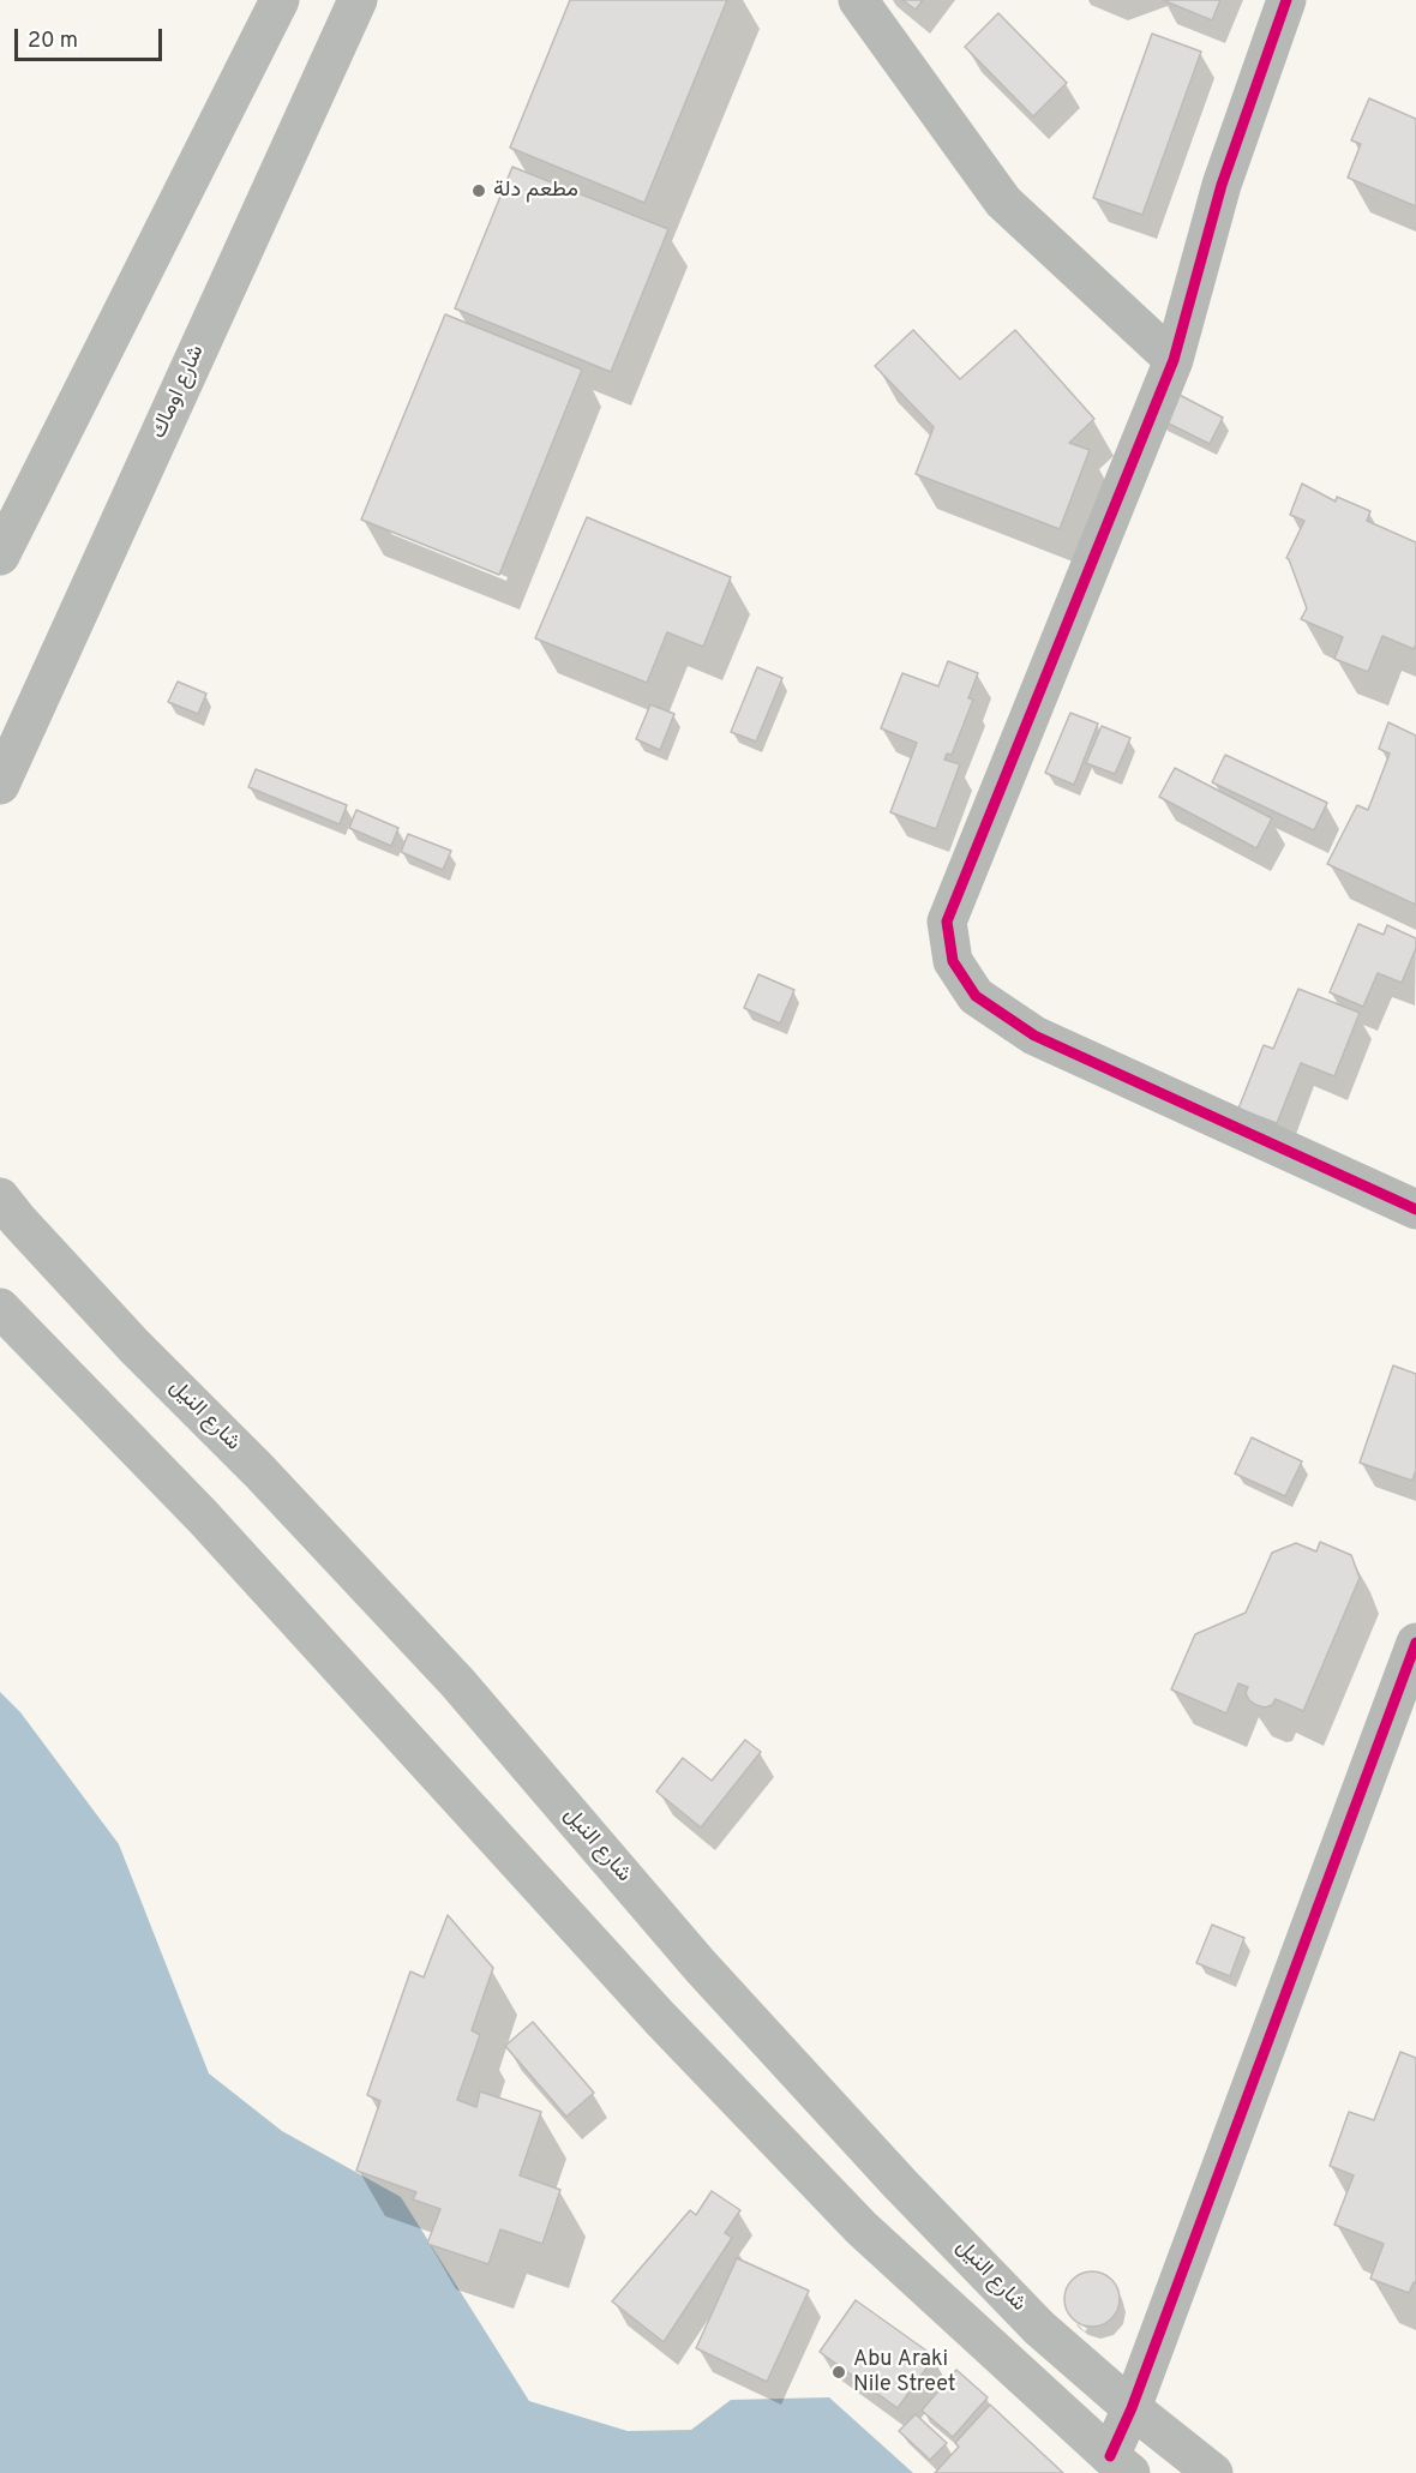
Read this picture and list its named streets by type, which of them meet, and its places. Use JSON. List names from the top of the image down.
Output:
{
  "streets": {
    "main road": ["شارع اوماك", "شارع النيل"]
  },
  "places": ["مطعم دلة", "Abu Araki Nile Street"],
  "scale_bar": "20 m"
}
